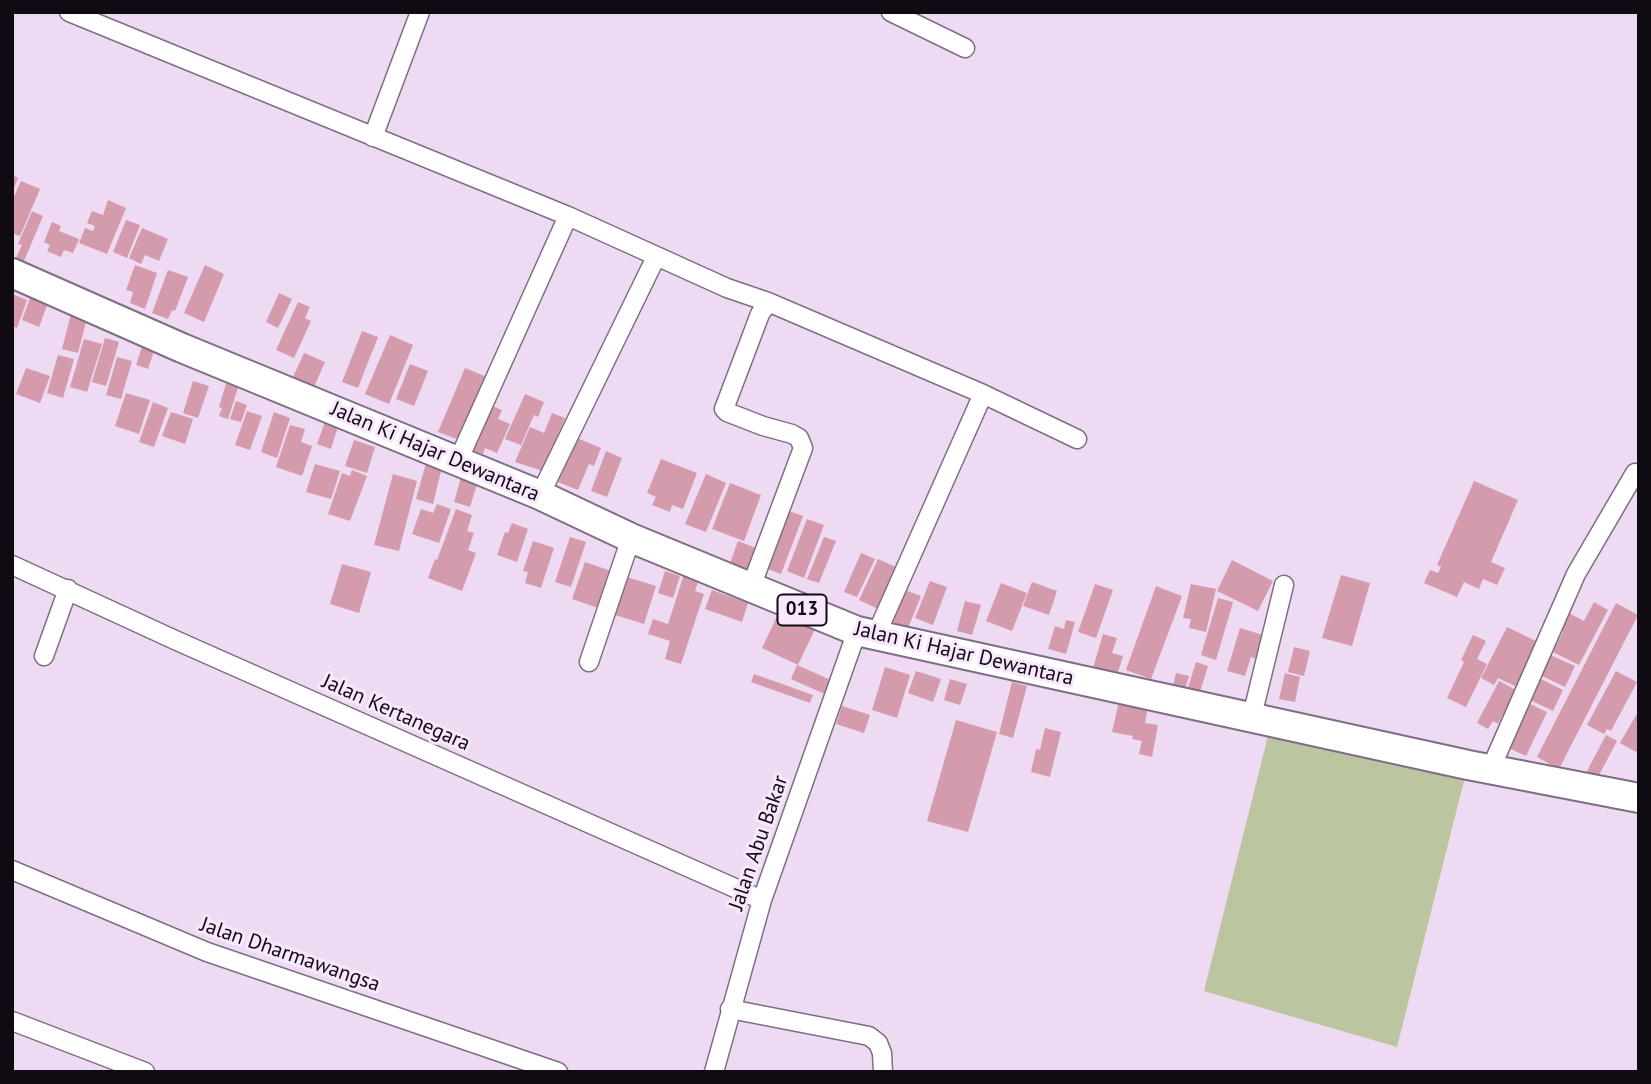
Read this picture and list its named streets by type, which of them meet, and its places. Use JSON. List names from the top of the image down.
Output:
{
  "streets": {
    "main road": ["Jalan Ki Hajar Dewantara", "013"],
    "street": ["Jalan Kertanegara", "Jalan Abu Bakar", "Jalan Dharmawangsa"]
  },
  "crossings": [
    ["Jalan Ki Hajar Dewantara", "Jalan Abu Bakar"],
    ["Jalan Kertanegara", "Jalan Abu Bakar"]
  ]
}
